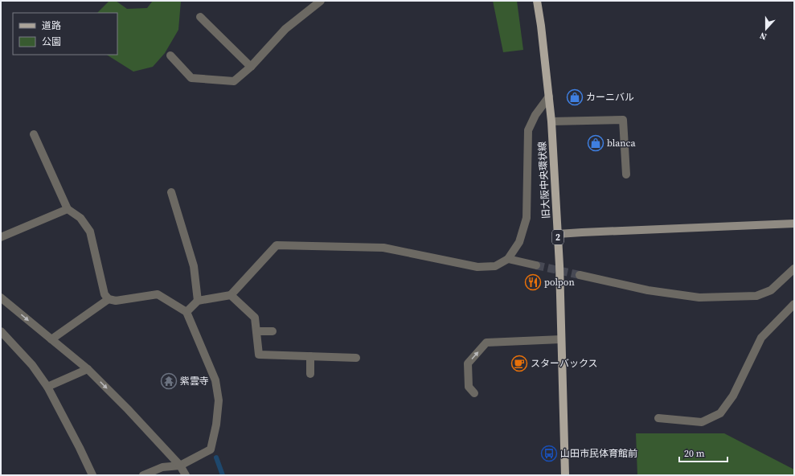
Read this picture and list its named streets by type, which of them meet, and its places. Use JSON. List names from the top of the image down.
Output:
{
  "streets": {
    "main road": ["旧大阪中央環状線", "2"]
  },
  "places": {
    "shop": ["カーニバル", "blanca"],
    "restaurant": ["polpon"],
    "cafe": ["スターバックス"],
    "temple": ["紫雲寺"],
    "bus stop": ["山田市民体育館前"]
  },
  "legend": ["道路", "公園"],
  "scale_bar": "20 m",
  "north": "bottom"
}
